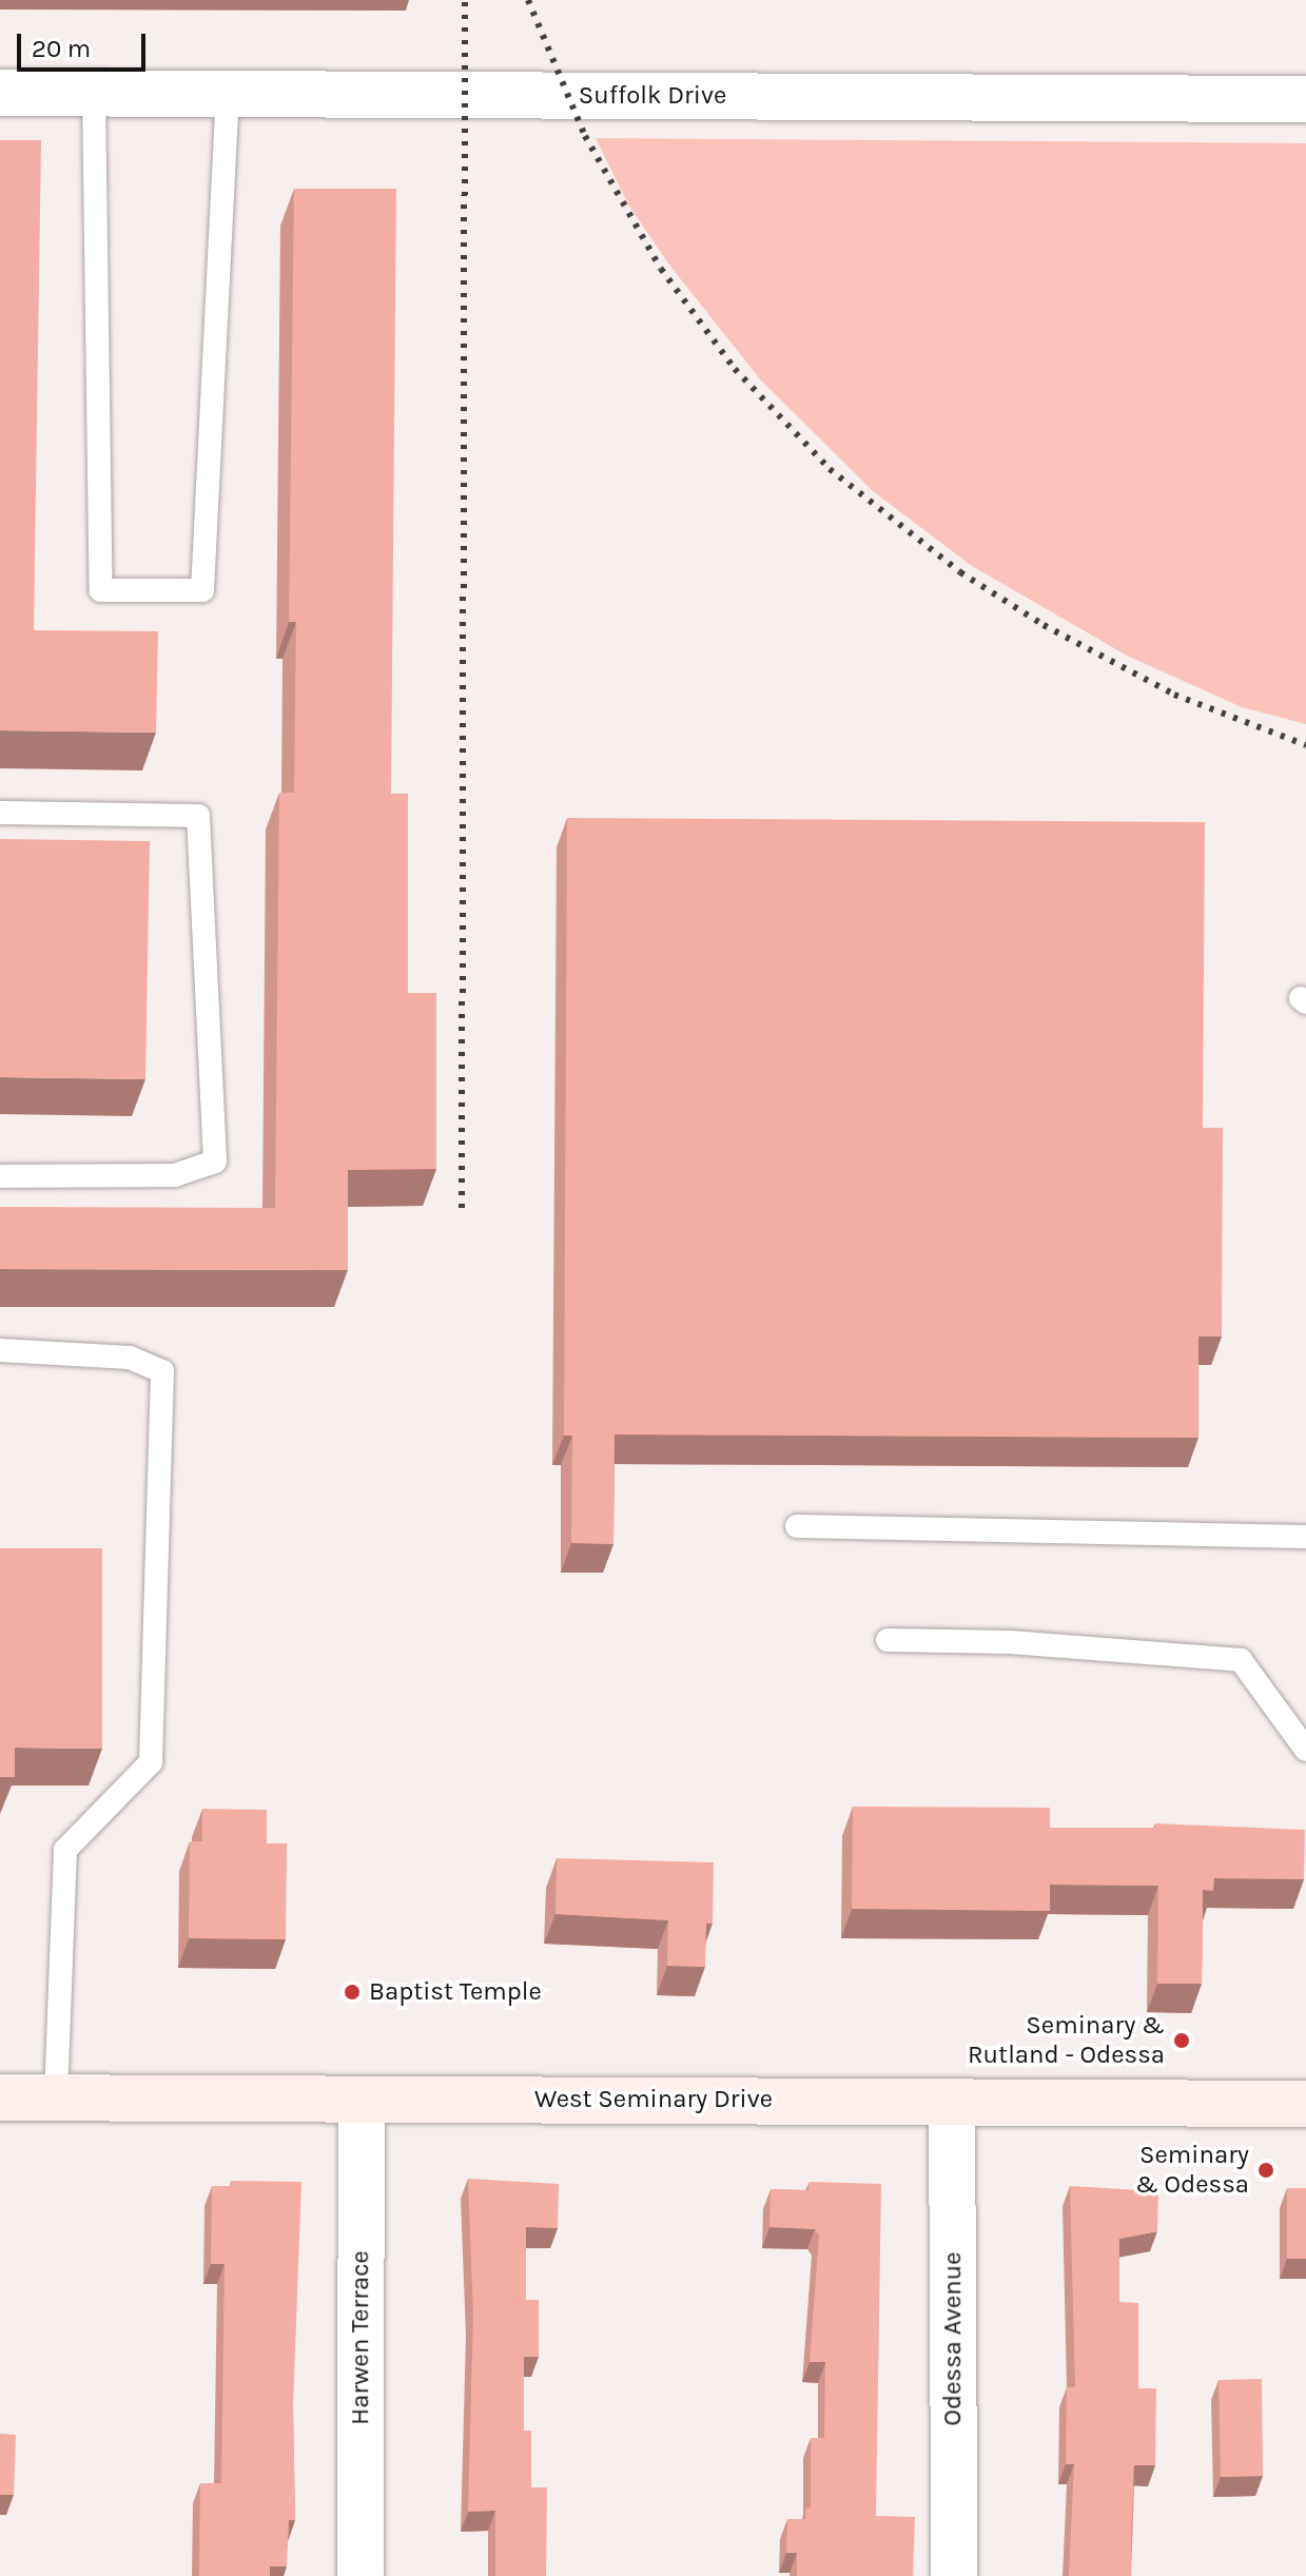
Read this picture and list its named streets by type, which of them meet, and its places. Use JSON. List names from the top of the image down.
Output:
{
  "streets": {
    "main road": ["West Seminary Drive"],
    "street": ["Suffolk Drive", "Harwen Terrace", "Odessa Avenue"]
  },
  "crossings": [
    ["West Seminary Drive", "Harwen Terrace"],
    ["West Seminary Drive", "Odessa Avenue"]
  ],
  "places": ["Baptist Temple", "Seminary & Rutland - Odessa", "Seminary & Odessa"],
  "scale_bar": "20 m"
}
